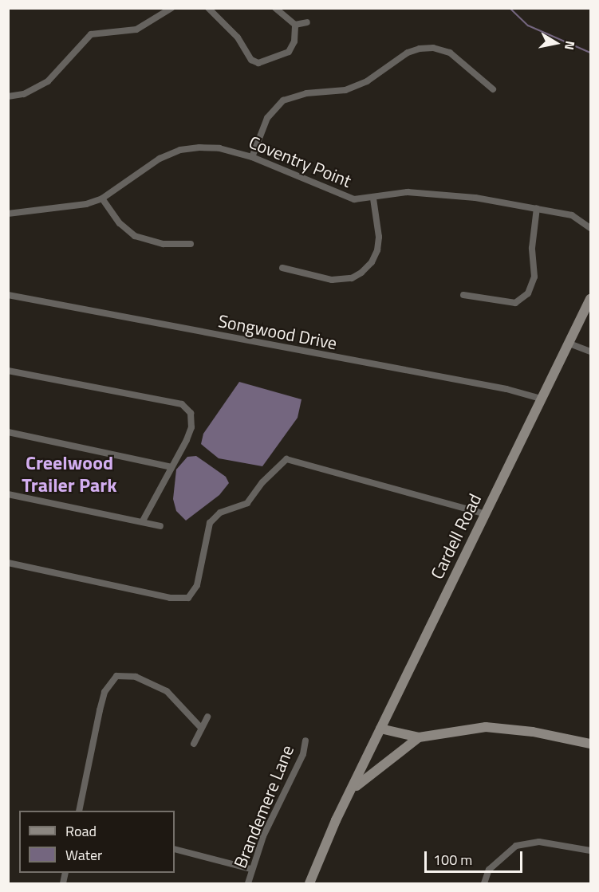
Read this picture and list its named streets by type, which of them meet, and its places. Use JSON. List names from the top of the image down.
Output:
{
  "streets": {
    "street": [
      "Coventry Point",
      "Songwood Drive",
      "Cardell Road",
      "Brandemere Lane"
    ]
  },
  "crossings": [
    ["Songwood Drive", "Cardell Road"]
  ],
  "districts": ["Creelwood Trailer Park"],
  "legend": ["Road", "Water"],
  "scale_bar": "100 m",
  "north": "right"
}
